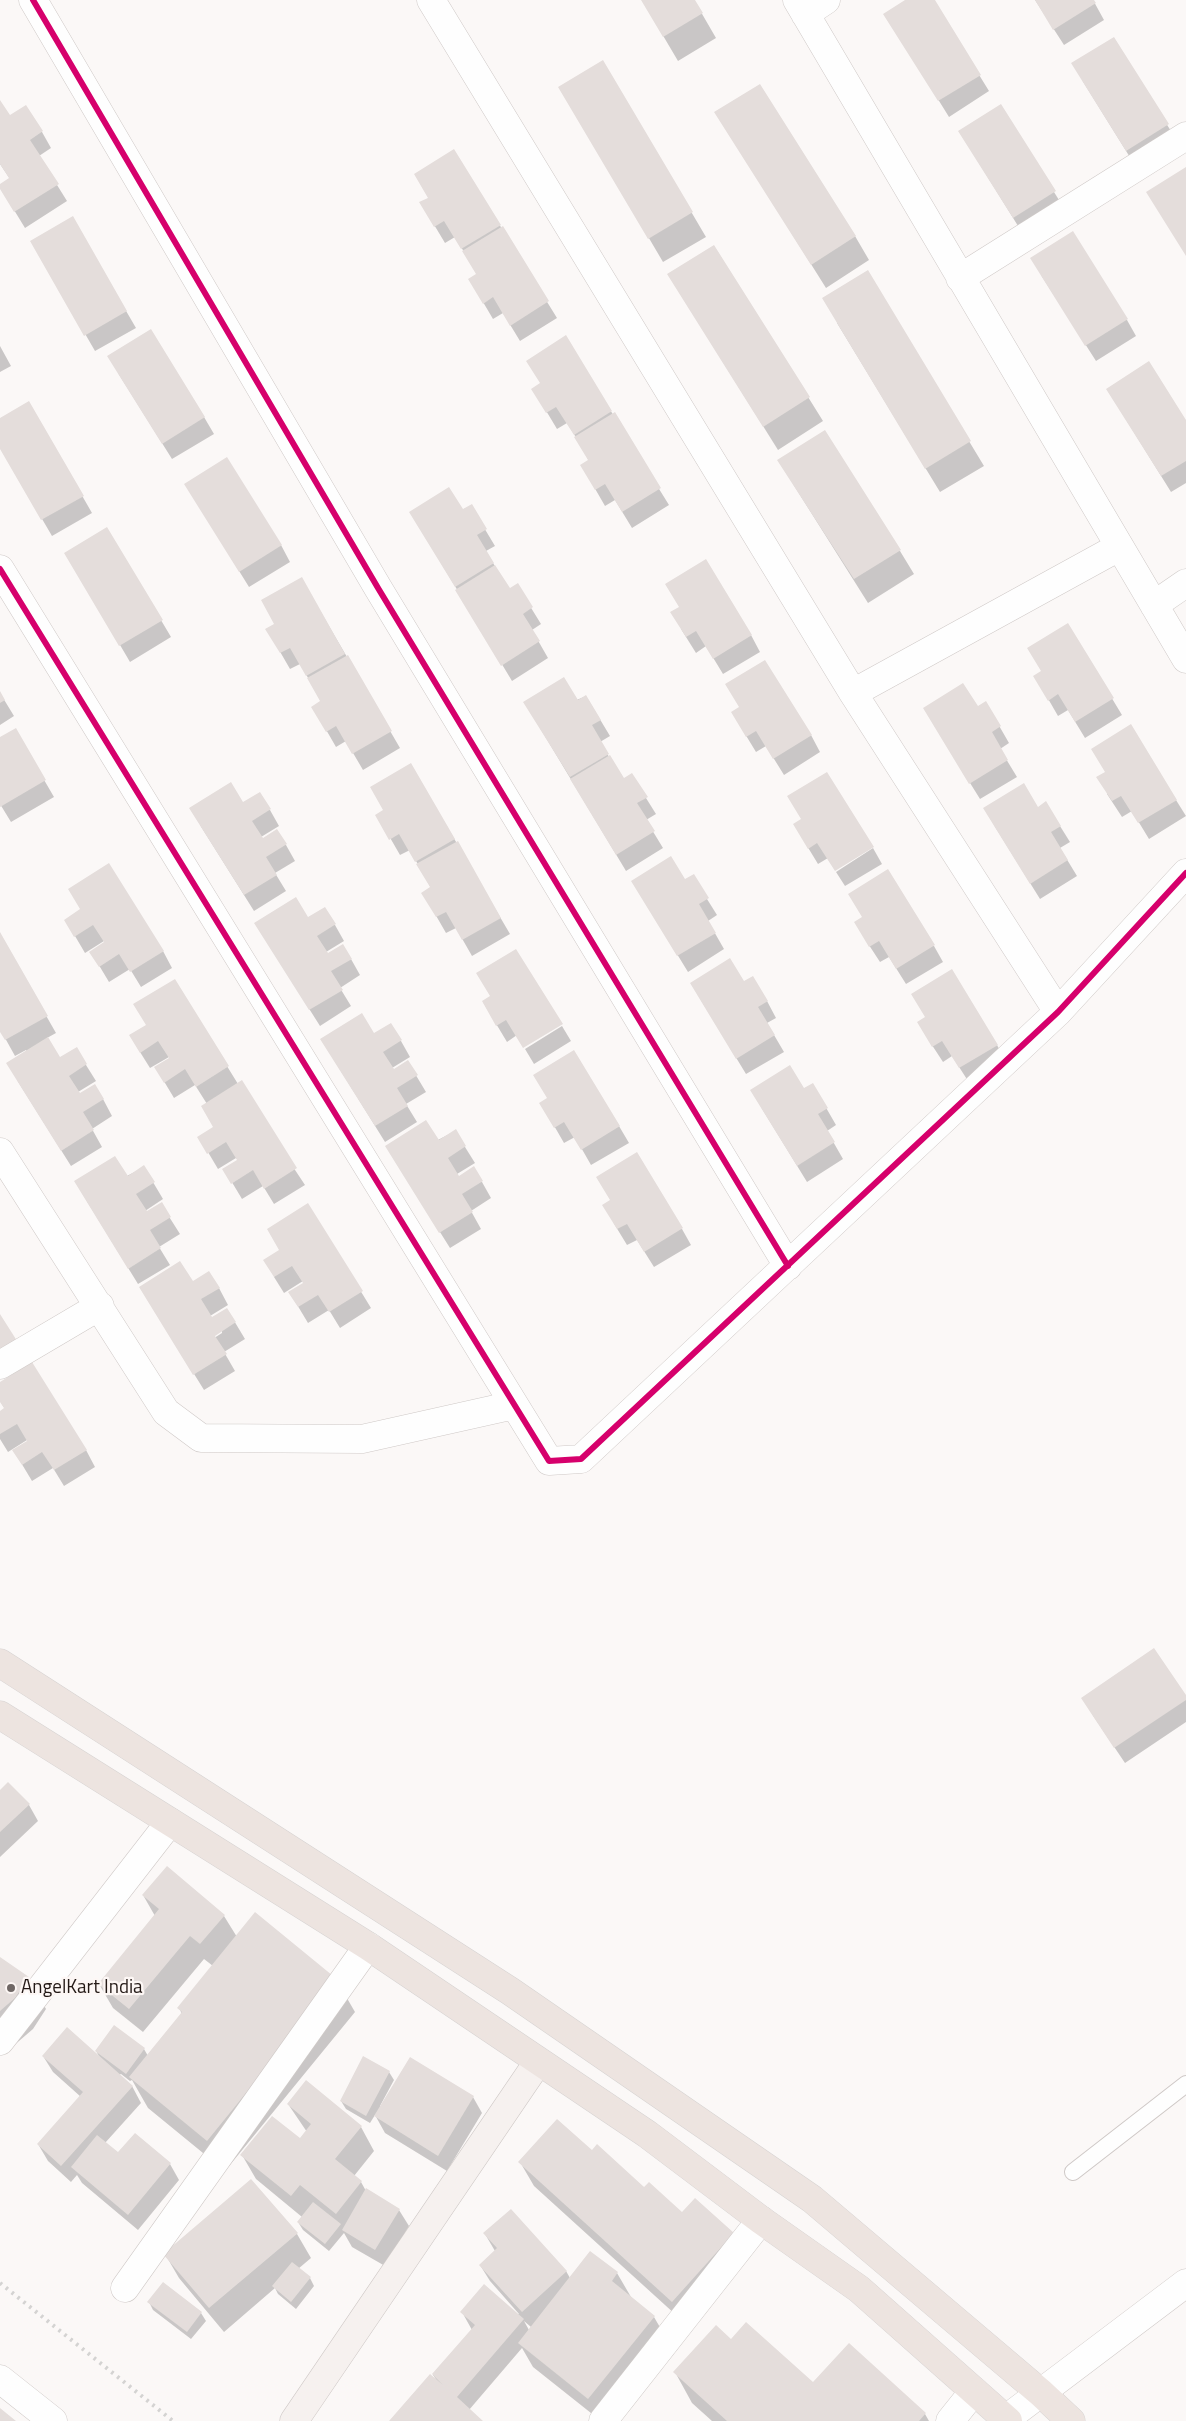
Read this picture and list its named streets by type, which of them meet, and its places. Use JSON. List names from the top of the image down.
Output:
{
  "places": ["AngelKart India"]
}
